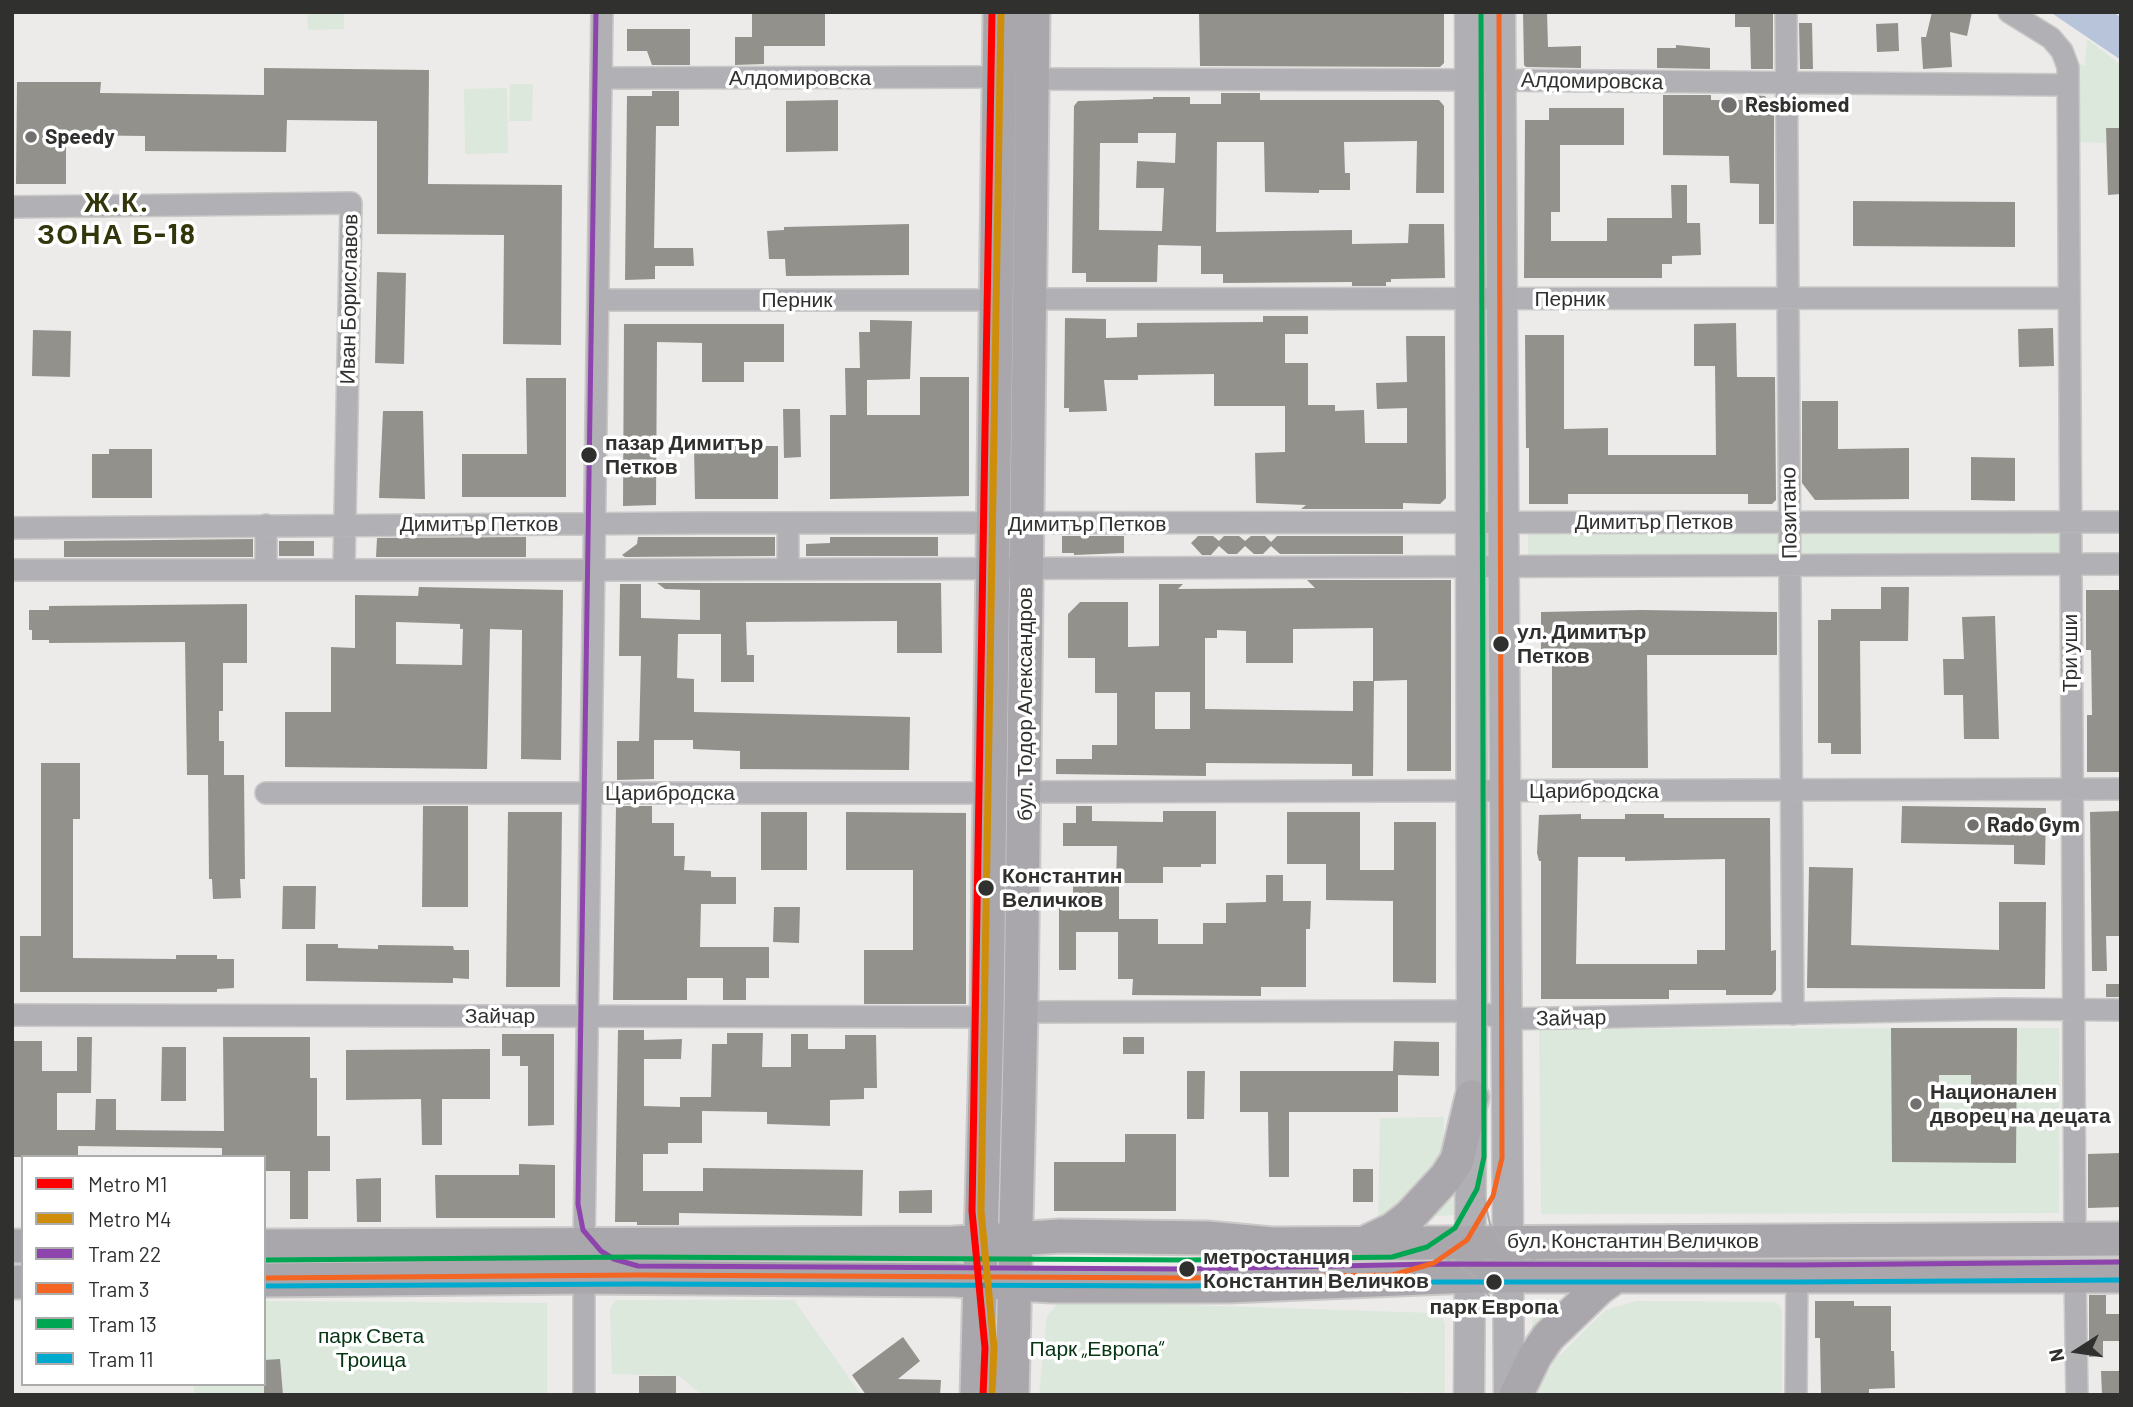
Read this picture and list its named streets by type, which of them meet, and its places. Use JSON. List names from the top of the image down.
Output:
{
  "streets": {
    "main road": ["бул. Тодор Александров", "бул. Константин Величков"],
    "street": [
      "Алдомировска",
      "Иван Бориславов",
      "Перник",
      "Позитано",
      "Димитър Петков",
      "Три уши",
      "Царибродска",
      "Зайчар"
    ]
  },
  "crossings": [
    ["Алдомировска", "Позитано"],
    ["Алдомировска", "Три уши"],
    ["Алдомировска", "бул. Тодор Александров"],
    ["Иван Бориславов", "Димитър Петков"],
    ["Перник", "Позитано"],
    ["Перник", "Три уши"],
    ["Перник", "бул. Тодор Александров"],
    ["Позитано", "Димитър Петков"],
    ["Позитано", "Царибродска"],
    ["Позитано", "Зайчар"],
    ["Димитър Петков", "Три уши"],
    ["Димитър Петков", "бул. Тодор Александров"],
    ["Три уши", "Царибродска"],
    ["Три уши", "Зайчар"],
    ["Три уши", "бул. Константин Величков"],
    ["бул. Тодор Александров", "Царибродска"],
    ["бул. Тодор Александров", "Зайчар"],
    ["бул. Тодор Александров", "бул. Константин Величков"]
  ],
  "districts": ["Ж.К. ЗОНА Б-18"],
  "parks": ["парк Света Троица", "Парк „Европа“"],
  "places": [
    "Resbiomed",
    "Speedy",
    "пазар Димитър Петков",
    "ул. Димитър Петков",
    "Rado Gym",
    "Константин Величков",
    "Национален дворец на децата",
    "метростанция Константин Величков",
    "парк Европа"
  ],
  "lines": [
    "metro line M1",
    "metro line M4",
    "tram line 22",
    "tram line 3",
    "tram line 13",
    "tram line 11"
  ],
  "legend": [
    "Metro M1",
    "Metro M4",
    "Tram 22",
    "Tram 3",
    "Tram 13",
    "Tram 11"
  ],
  "north": "left"
}
